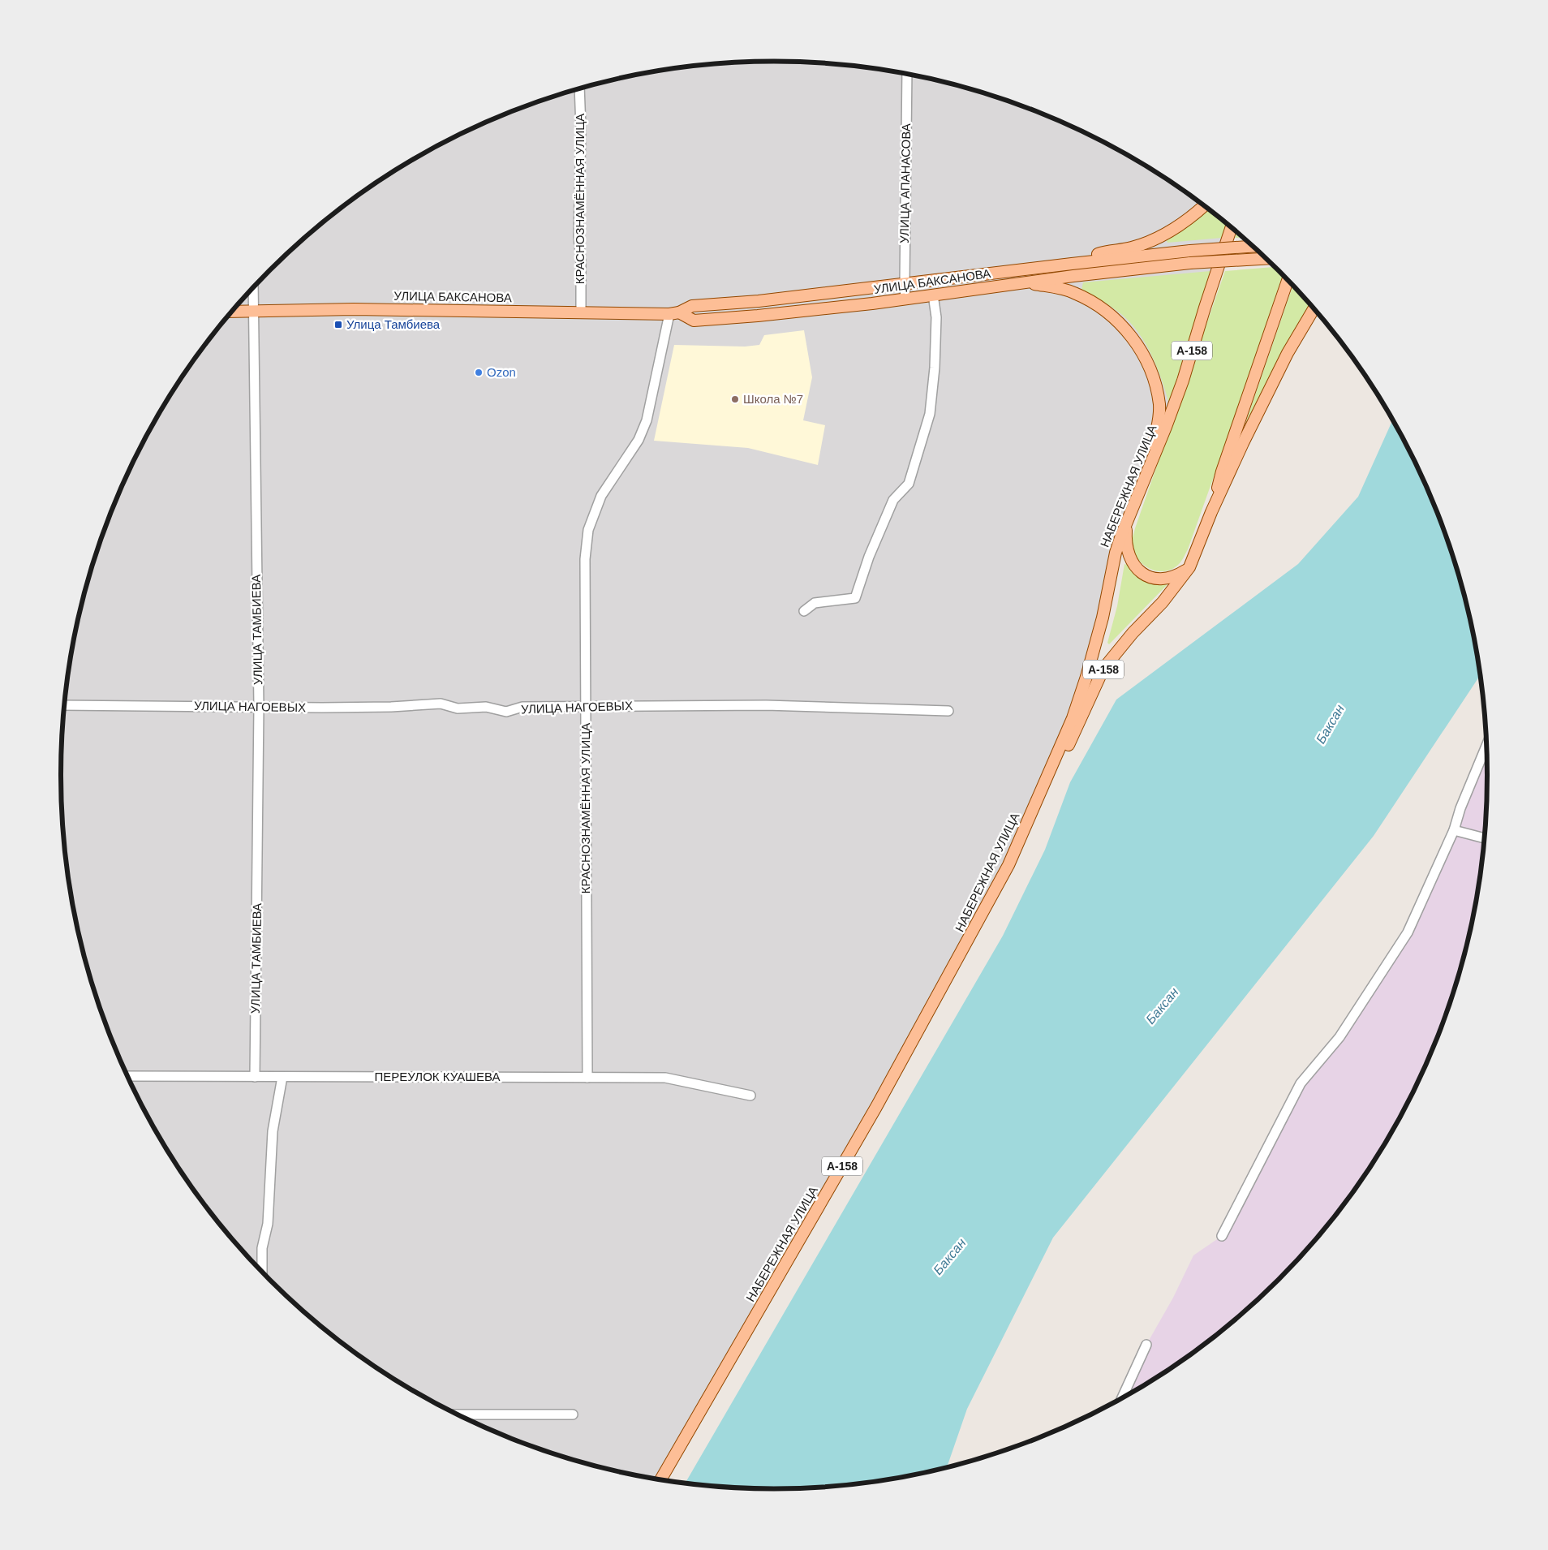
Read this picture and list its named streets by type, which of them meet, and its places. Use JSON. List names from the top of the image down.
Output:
{
  "streets": {
    "main road": ["УЛИЦА БАКСАНОВА", "А-158", "НАБЕРЕЖНАЯ УЛИЦА"],
    "street": [
      "УЛИЦА АПАНАСОВА",
      "КРАСНОЗНАМЁННАЯ УЛИЦА",
      "УЛИЦА ТАМБИЕВА",
      "УЛИЦА НАГОЕВЫХ",
      "ПЕРЕУЛОК КУАШЕВА"
    ]
  },
  "crossings": [
    ["УЛИЦА АПАНАСОВА", "УЛИЦА БАКСАНОВА"],
    ["КРАСНОЗНАМЁННАЯ УЛИЦА", "УЛИЦА БАКСАНОВА"],
    ["КРАСНОЗНАМЁННАЯ УЛИЦА", "УЛИЦА НАГОЕВЫХ"],
    ["КРАСНОЗНАМЁННАЯ УЛИЦА", "ПЕРЕУЛОК КУАШЕВА"],
    ["УЛИЦА БАКСАНОВА", "УЛИЦА ТАМБИЕВА"],
    ["А-158", "НАБЕРЕЖНАЯ УЛИЦА"],
    ["УЛИЦА ТАМБИЕВА", "УЛИЦА НАГОЕВЫХ"],
    ["УЛИЦА ТАМБИЕВА", "ПЕРЕУЛОК КУАШЕВА"]
  ],
  "water": ["Баксан"],
  "places": {
    "transit": ["Улица Тамбиева"],
    "other": ["Ozon", "Школа №7"]
  }
}
